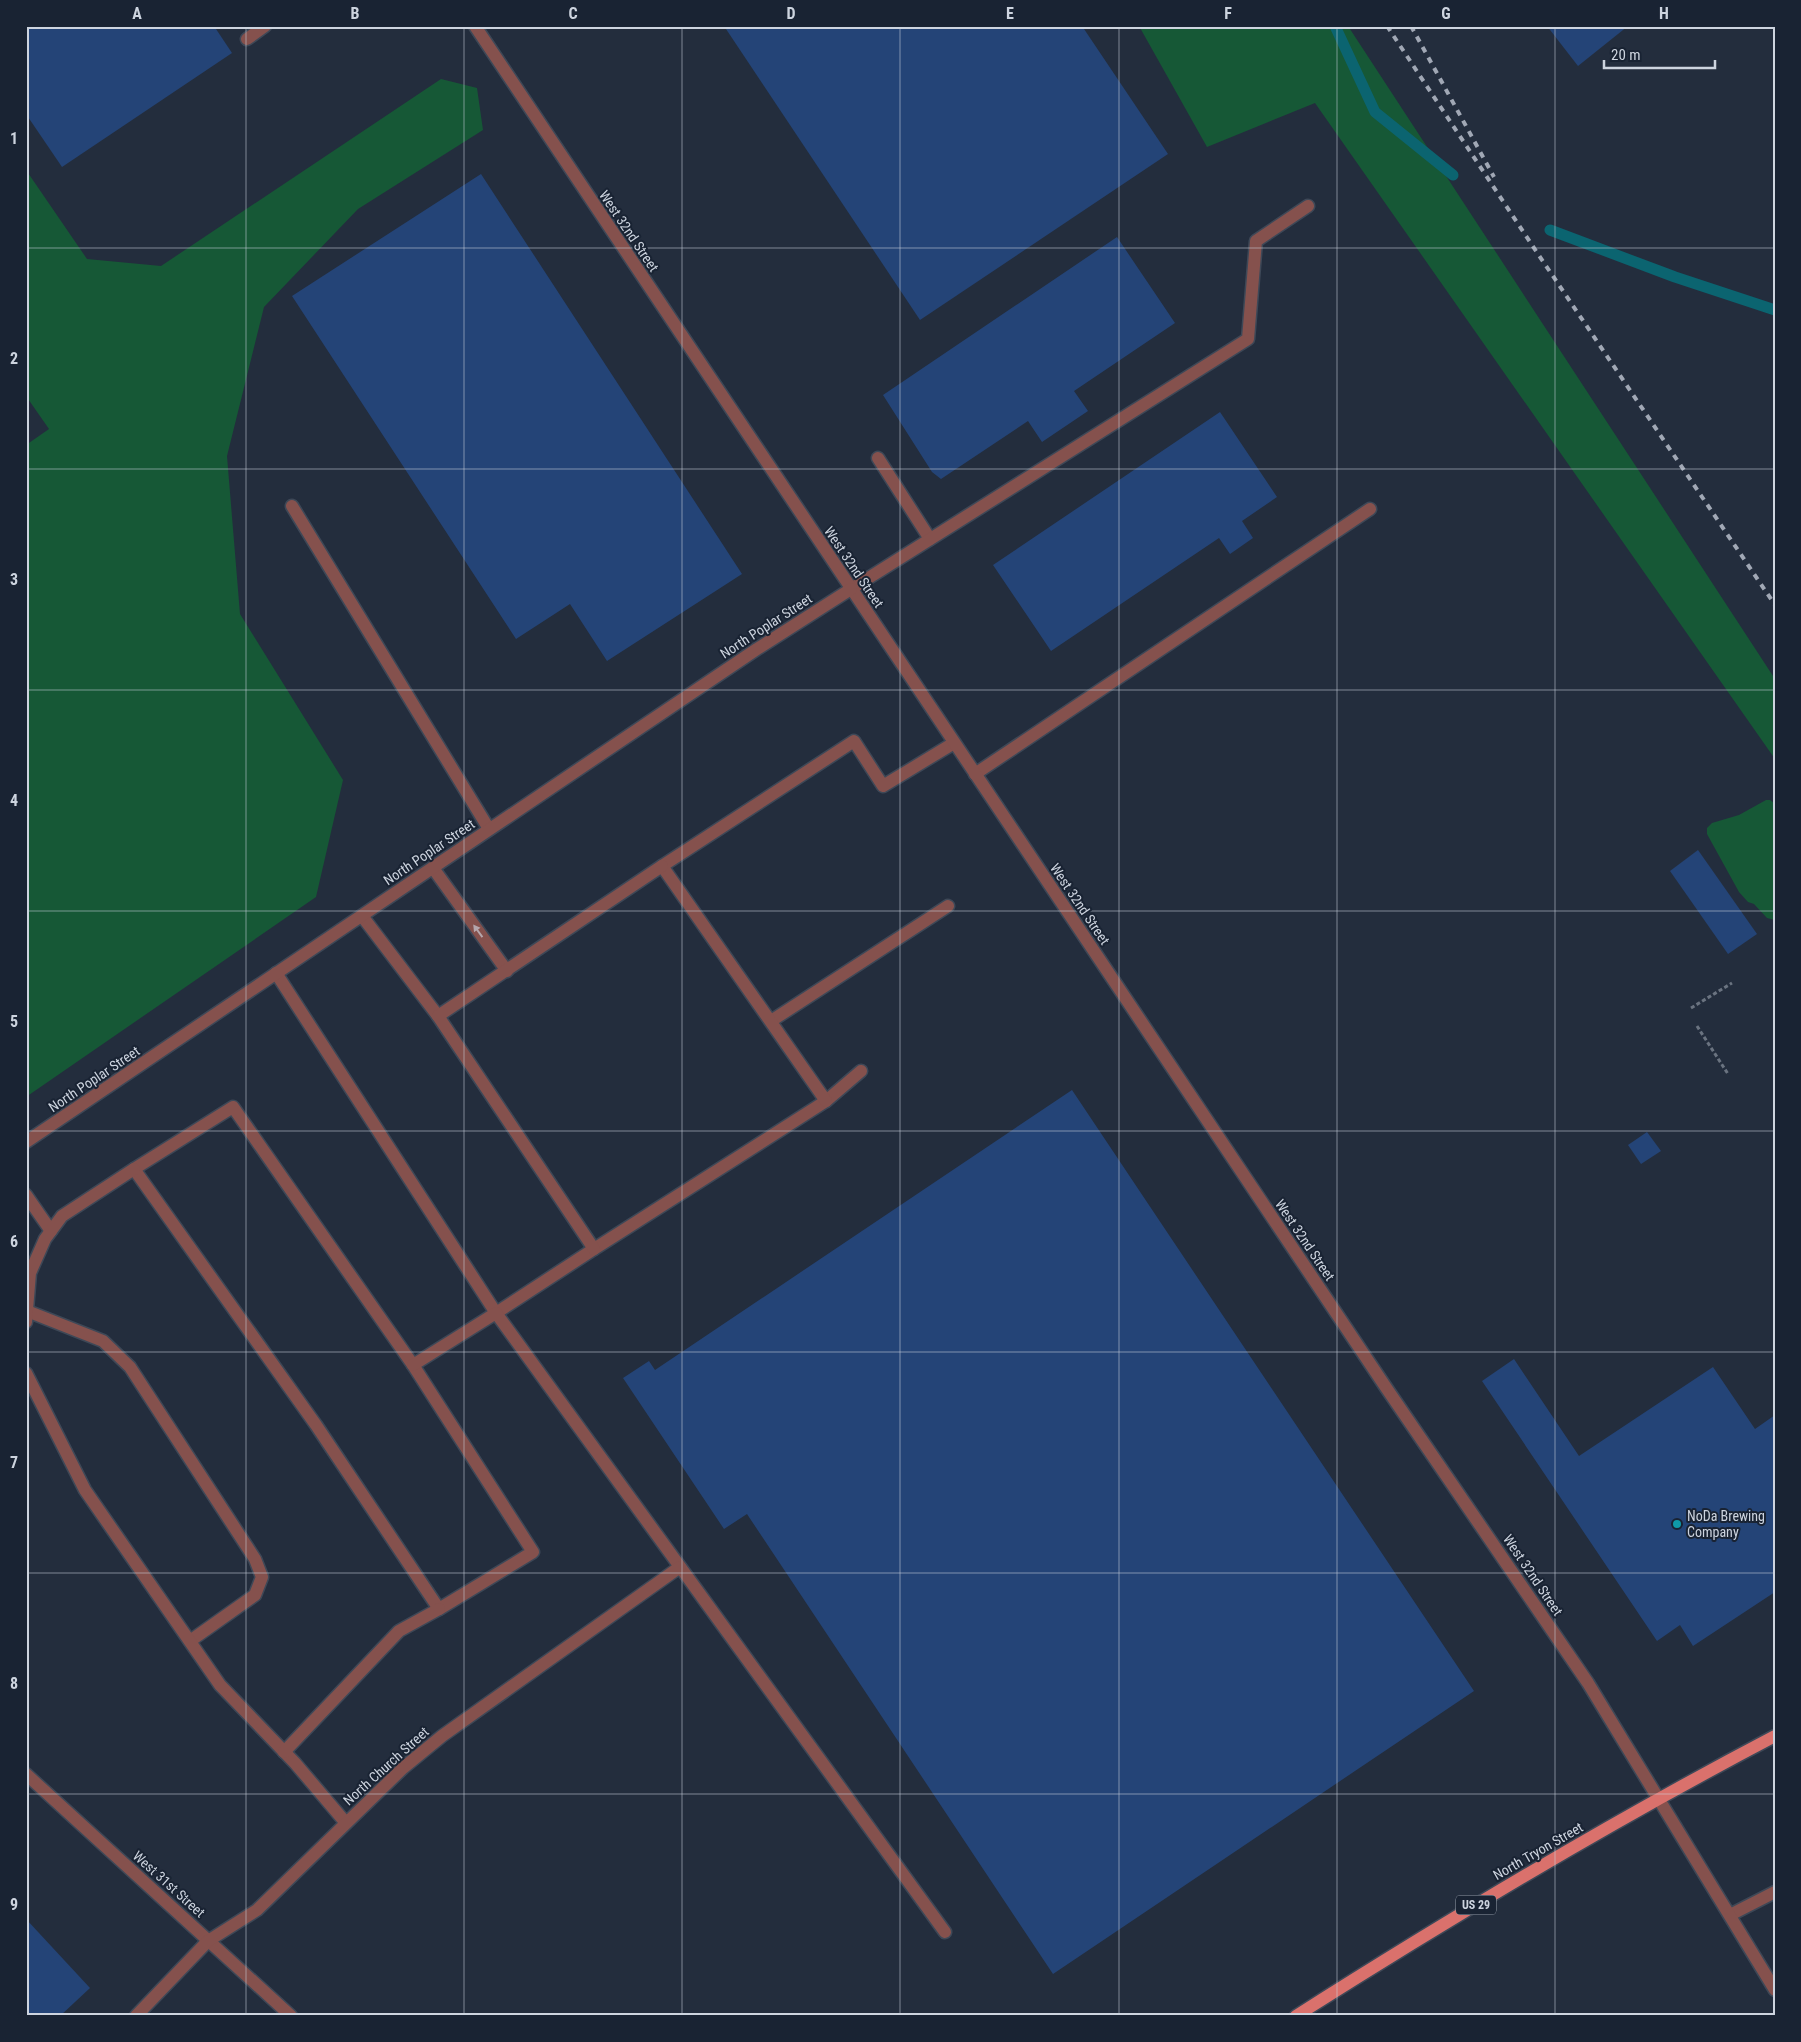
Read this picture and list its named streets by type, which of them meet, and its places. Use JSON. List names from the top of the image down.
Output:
{
  "streets": {
    "main road": ["North Tryon Street", "US 29"],
    "street": [
      "West 32nd Street",
      "North Poplar Street",
      "North Church Street",
      "West 31st Street"
    ]
  },
  "crossings": [
    ["West 32nd Street", "North Poplar Street"],
    ["West 32nd Street", "North Tryon Street"],
    ["North Church Street", "West 31st Street"]
  ],
  "places": ["NoDa Brewing Company"],
  "scale_bar": "20 m",
  "grid": {
    "columns": [
      "A",
      "B",
      "C",
      "D",
      "E",
      "F",
      "G",
      "H"
    ],
    "rows": [
      "1",
      "2",
      "3",
      "4",
      "5",
      "6",
      "7",
      "8",
      "9"
    ]
  }
}
